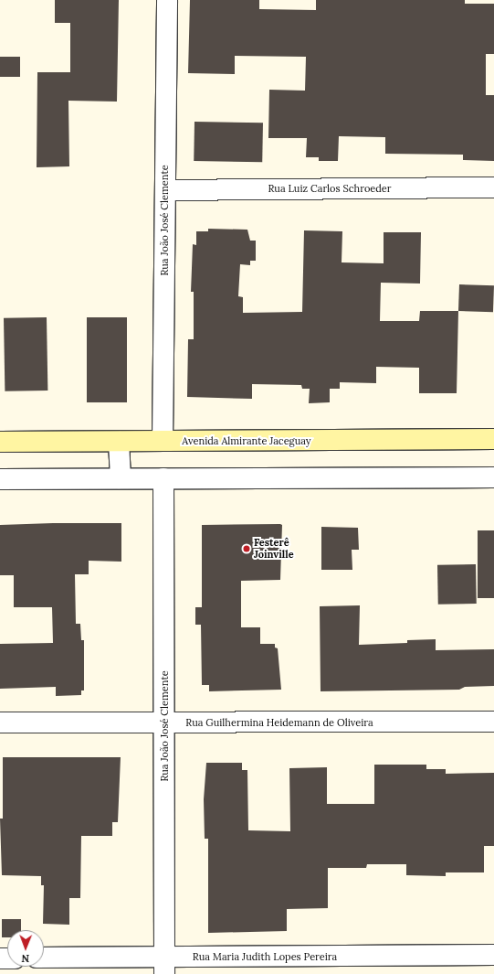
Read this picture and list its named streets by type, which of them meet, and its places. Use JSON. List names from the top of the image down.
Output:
{
  "streets": {
    "main road": ["Avenida Almirante Jaceguay"],
    "street": [
      "Rua Luiz Carlos Schroeder",
      "Rua João José Clemente",
      "Rua Guilhermina Heidemann de Oliveira",
      "Rua Maria Judith Lopes Pereira"
    ]
  },
  "crossings": [
    ["Rua Luiz Carlos Schroeder", "Rua João José Clemente"],
    ["Rua João José Clemente", "Avenida Almirante Jaceguay"],
    ["Rua João José Clemente", "Rua Guilhermina Heidemann de Oliveira"],
    ["Rua João José Clemente", "Rua Maria Judith Lopes Pereira"]
  ],
  "places": ["Festerê Joinville"],
  "north": "bottom"
}
